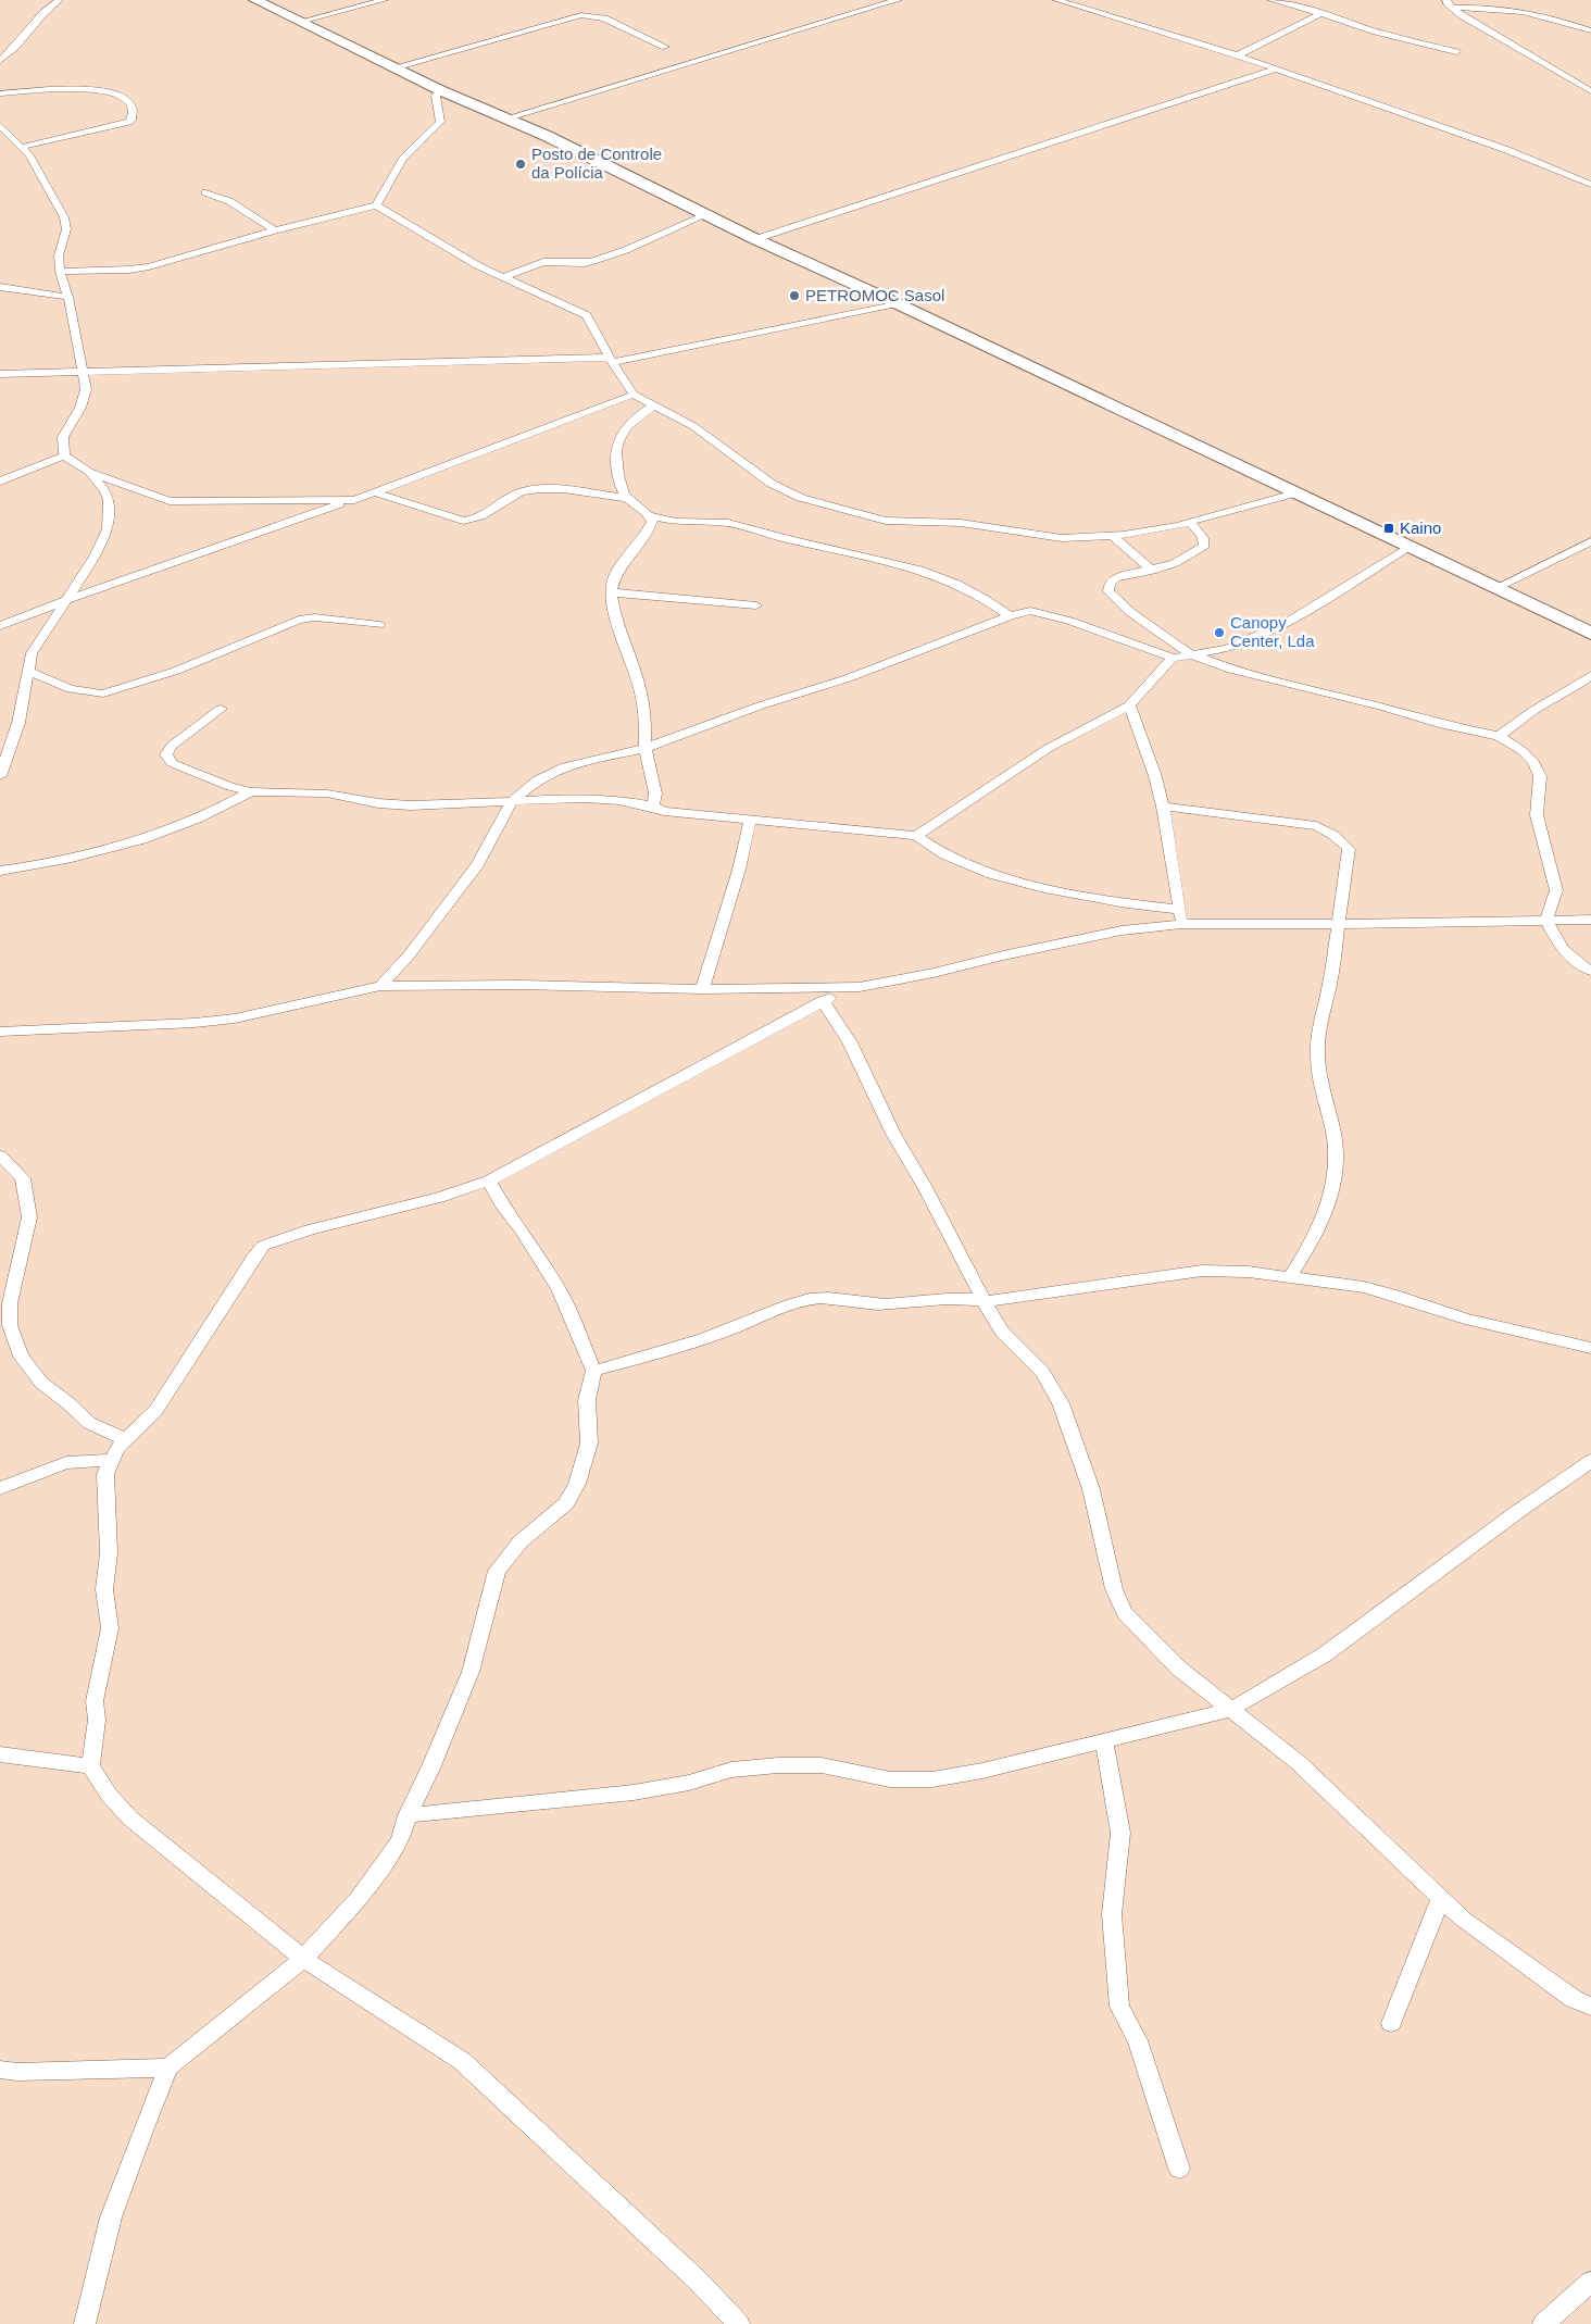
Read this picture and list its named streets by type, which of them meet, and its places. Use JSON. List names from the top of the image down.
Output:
{
  "places": {
    "other": ["Posto de Controle da Polícia", "PETROMOC Sasol", "Canopy Center, Lda"],
    "transit": ["Kaino"]
  }
}
